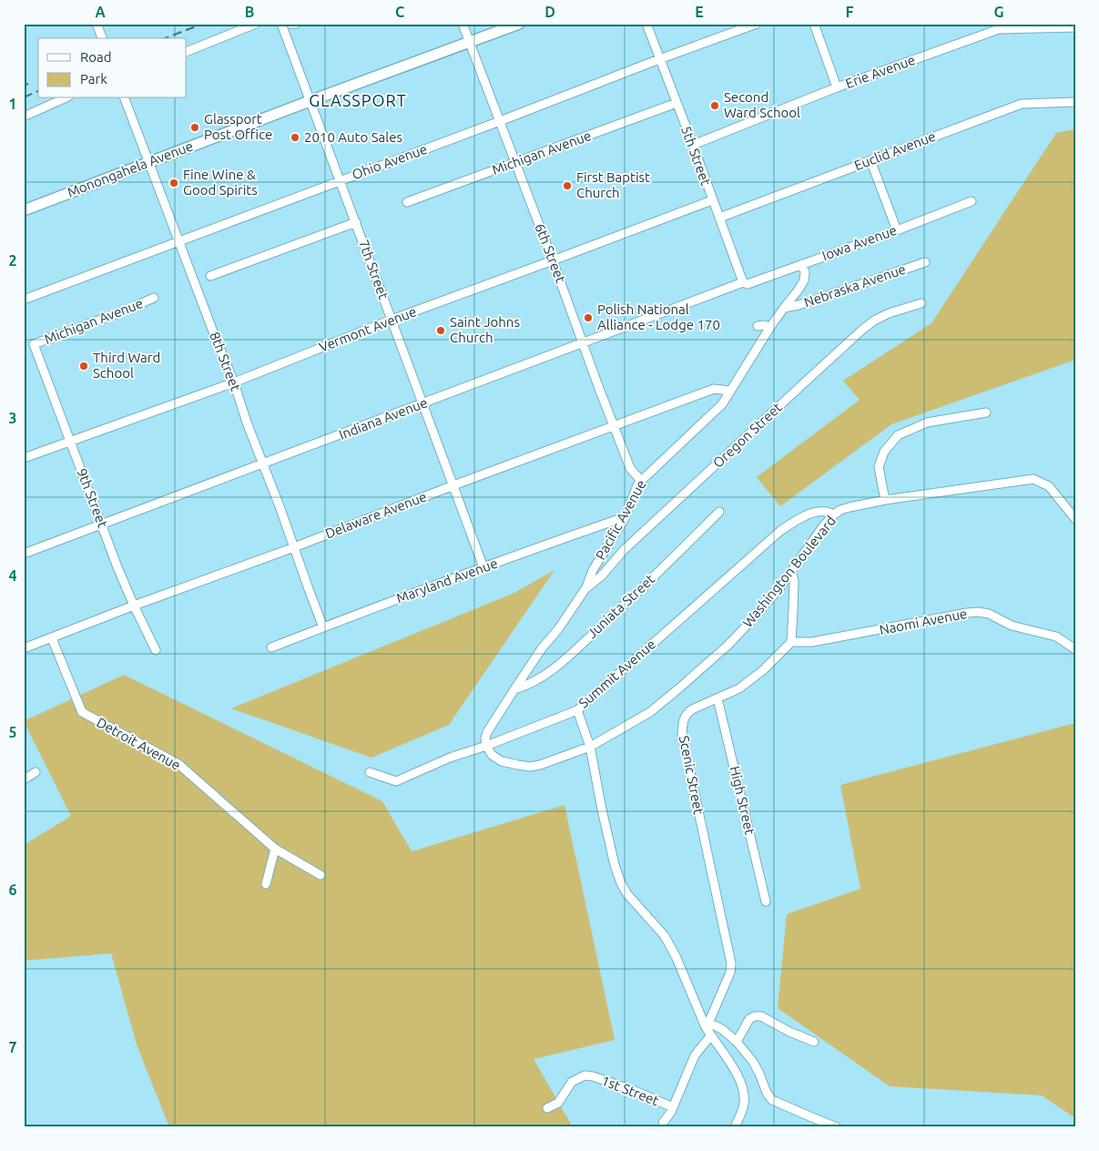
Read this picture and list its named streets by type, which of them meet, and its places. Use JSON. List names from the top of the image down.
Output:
{
  "streets": {
    "main road": ["Monongahela Avenue"],
    "street": [
      "Erie Avenue",
      "Euclid Avenue",
      "Michigan Avenue",
      "5th Street",
      "Ohio Avenue",
      "Iowa Avenue",
      "6th Street",
      "7th Street",
      "Nebraska Avenue",
      "Vermont Avenue",
      "8th Street",
      "Indiana Avenue",
      "Oregon Street",
      "9th Street",
      "Delaware Avenue",
      "Pacific Avenue",
      "Washington Boulevard",
      "Maryland Avenue",
      "Juniata Street",
      "Naomi Avenue",
      "Summit Avenue",
      "Detroit Avenue",
      "Scenic Street",
      "High Street",
      "1st Street"
    ]
  },
  "crossings": [
    ["Erie Avenue", "5th Street"],
    ["Euclid Avenue", "5th Street"],
    ["Michigan Avenue", "5th Street"],
    ["Michigan Avenue", "6th Street"],
    ["Michigan Avenue", "9th Street"],
    ["5th Street", "Ohio Avenue"],
    ["5th Street", "Iowa Avenue"],
    ["5th Street", "Vermont Avenue"],
    ["5th Street", "Indiana Avenue"],
    ["Ohio Avenue", "6th Street"],
    ["Ohio Avenue", "7th Street"],
    ["Ohio Avenue", "8th Street"],
    ["Monongahela Avenue", "6th Street"],
    ["Monongahela Avenue", "7th Street"],
    ["Monongahela Avenue", "8th Street"],
    ["Iowa Avenue", "Indiana Avenue"],
    ["Iowa Avenue", "Pacific Avenue"],
    ["6th Street", "Vermont Avenue"],
    ["6th Street", "Indiana Avenue"],
    ["6th Street", "Delaware Avenue"],
    ["6th Street", "Pacific Avenue"],
    ["7th Street", "Vermont Avenue"],
    ["7th Street", "Indiana Avenue"],
    ["7th Street", "Delaware Avenue"],
    ["7th Street", "Maryland Avenue"],
    ["Nebraska Avenue", "Pacific Avenue"],
    ["Vermont Avenue", "8th Street"],
    ["Vermont Avenue", "9th Street"],
    ["8th Street", "Indiana Avenue"],
    ["8th Street", "Delaware Avenue"],
    ["8th Street", "Maryland Avenue"],
    ["Indiana Avenue", "9th Street"],
    ["Oregon Street", "Pacific Avenue"],
    ["9th Street", "Delaware Avenue"],
    ["Delaware Avenue", "Pacific Avenue"],
    ["Delaware Avenue", "Detroit Avenue"],
    ["Pacific Avenue", "Maryland Avenue"],
    ["Pacific Avenue", "Juniata Street"],
    ["Pacific Avenue", "Summit Avenue"],
    ["Washington Boulevard", "Summit Avenue"],
    ["Naomi Avenue", "Scenic Street"],
    ["Scenic Street", "High Street"]
  ],
  "districts": ["GLASSPORT"],
  "places": [
    "Second Ward School",
    "Glassport Post Office",
    "2010 Auto Sales",
    "Fine Wine & Good Spirits",
    "First Baptist Church",
    "Polish National Alliance - Lodge 170",
    "Saint Johns Church",
    "Third Ward School"
  ],
  "legend": ["Road", "Park"],
  "grid": {
    "columns": [
      "A",
      "B",
      "C",
      "D",
      "E",
      "F",
      "G"
    ],
    "rows": [
      "1",
      "2",
      "3",
      "4",
      "5",
      "6",
      "7"
    ]
  }
}
